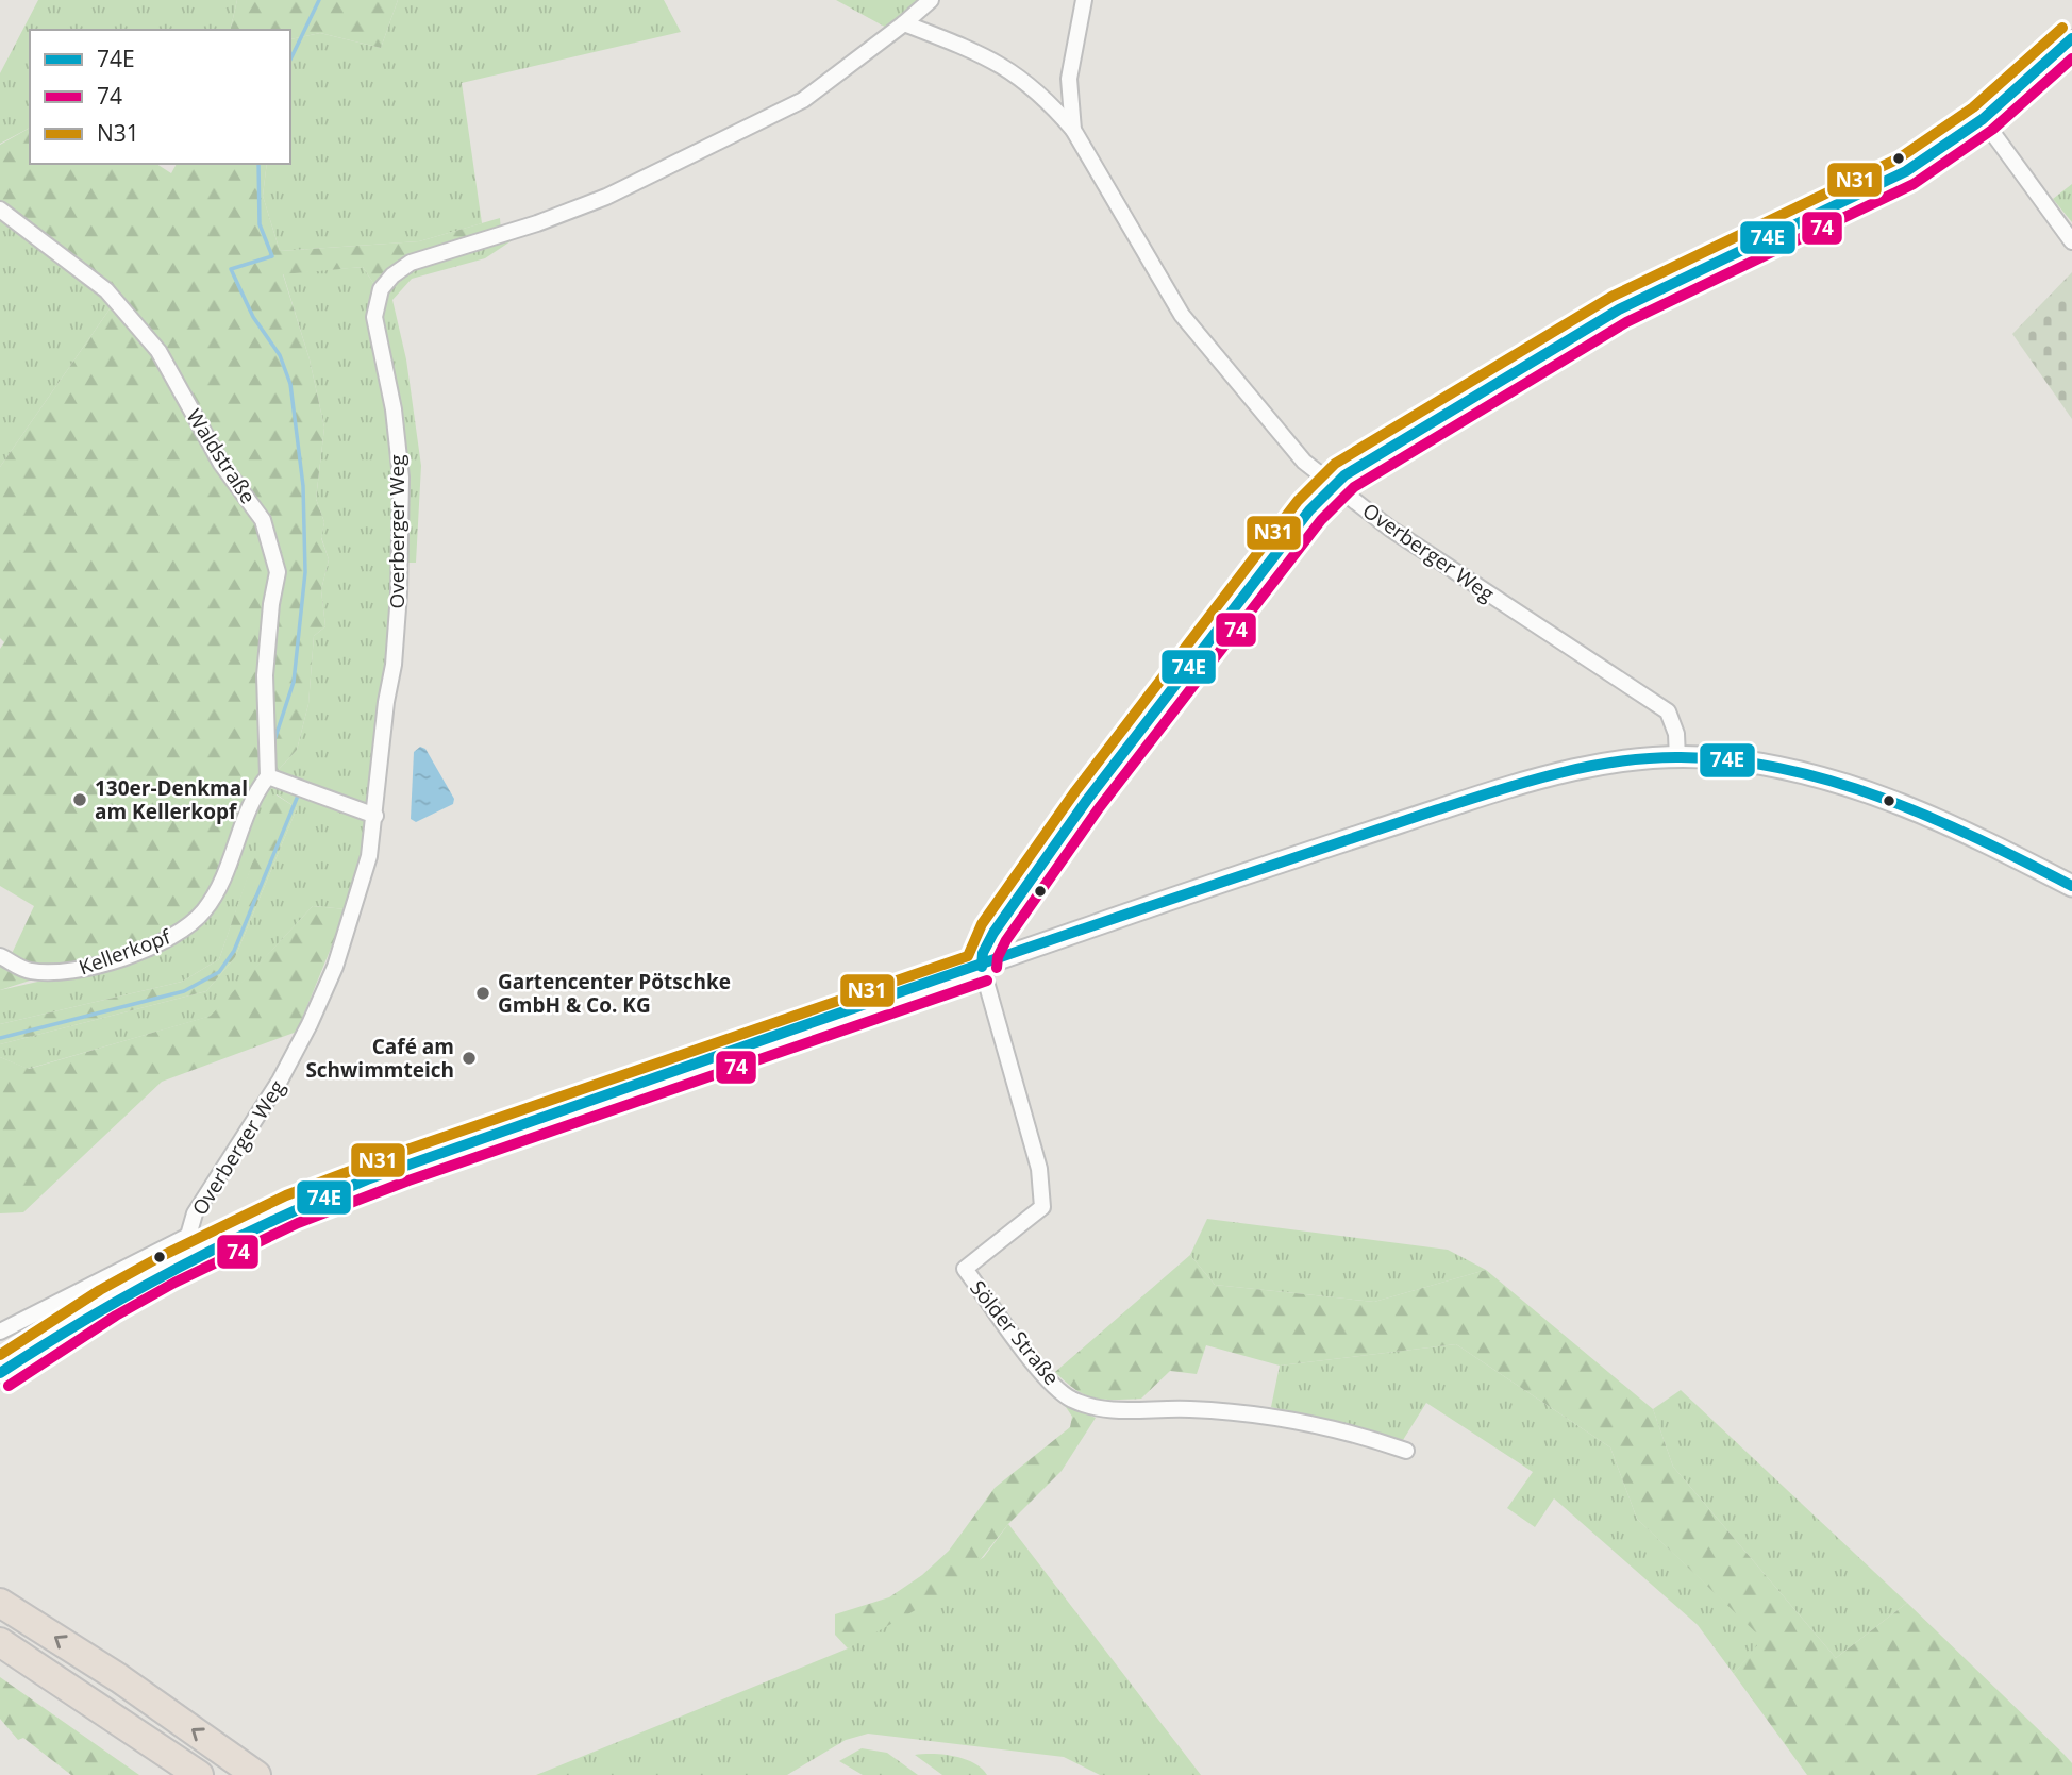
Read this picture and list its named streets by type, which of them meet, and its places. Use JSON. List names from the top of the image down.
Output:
{
  "streets": {
    "street": [
      "Waldstraße",
      "Overberger Weg",
      "Kellerkopf",
      "Sölder Straße"
    ]
  },
  "crossings": [
    ["Waldstraße", "Kellerkopf"]
  ],
  "places": ["130er-Denkmal am Kellerkopf", "Gartencenter Pötschke GmbH & Co. KG", "Café am Schwimmteich"],
  "lines": ["transit line N31", "transit line 74E", "transit line 74"],
  "legend": ["74E", "74", "N31"]
}
